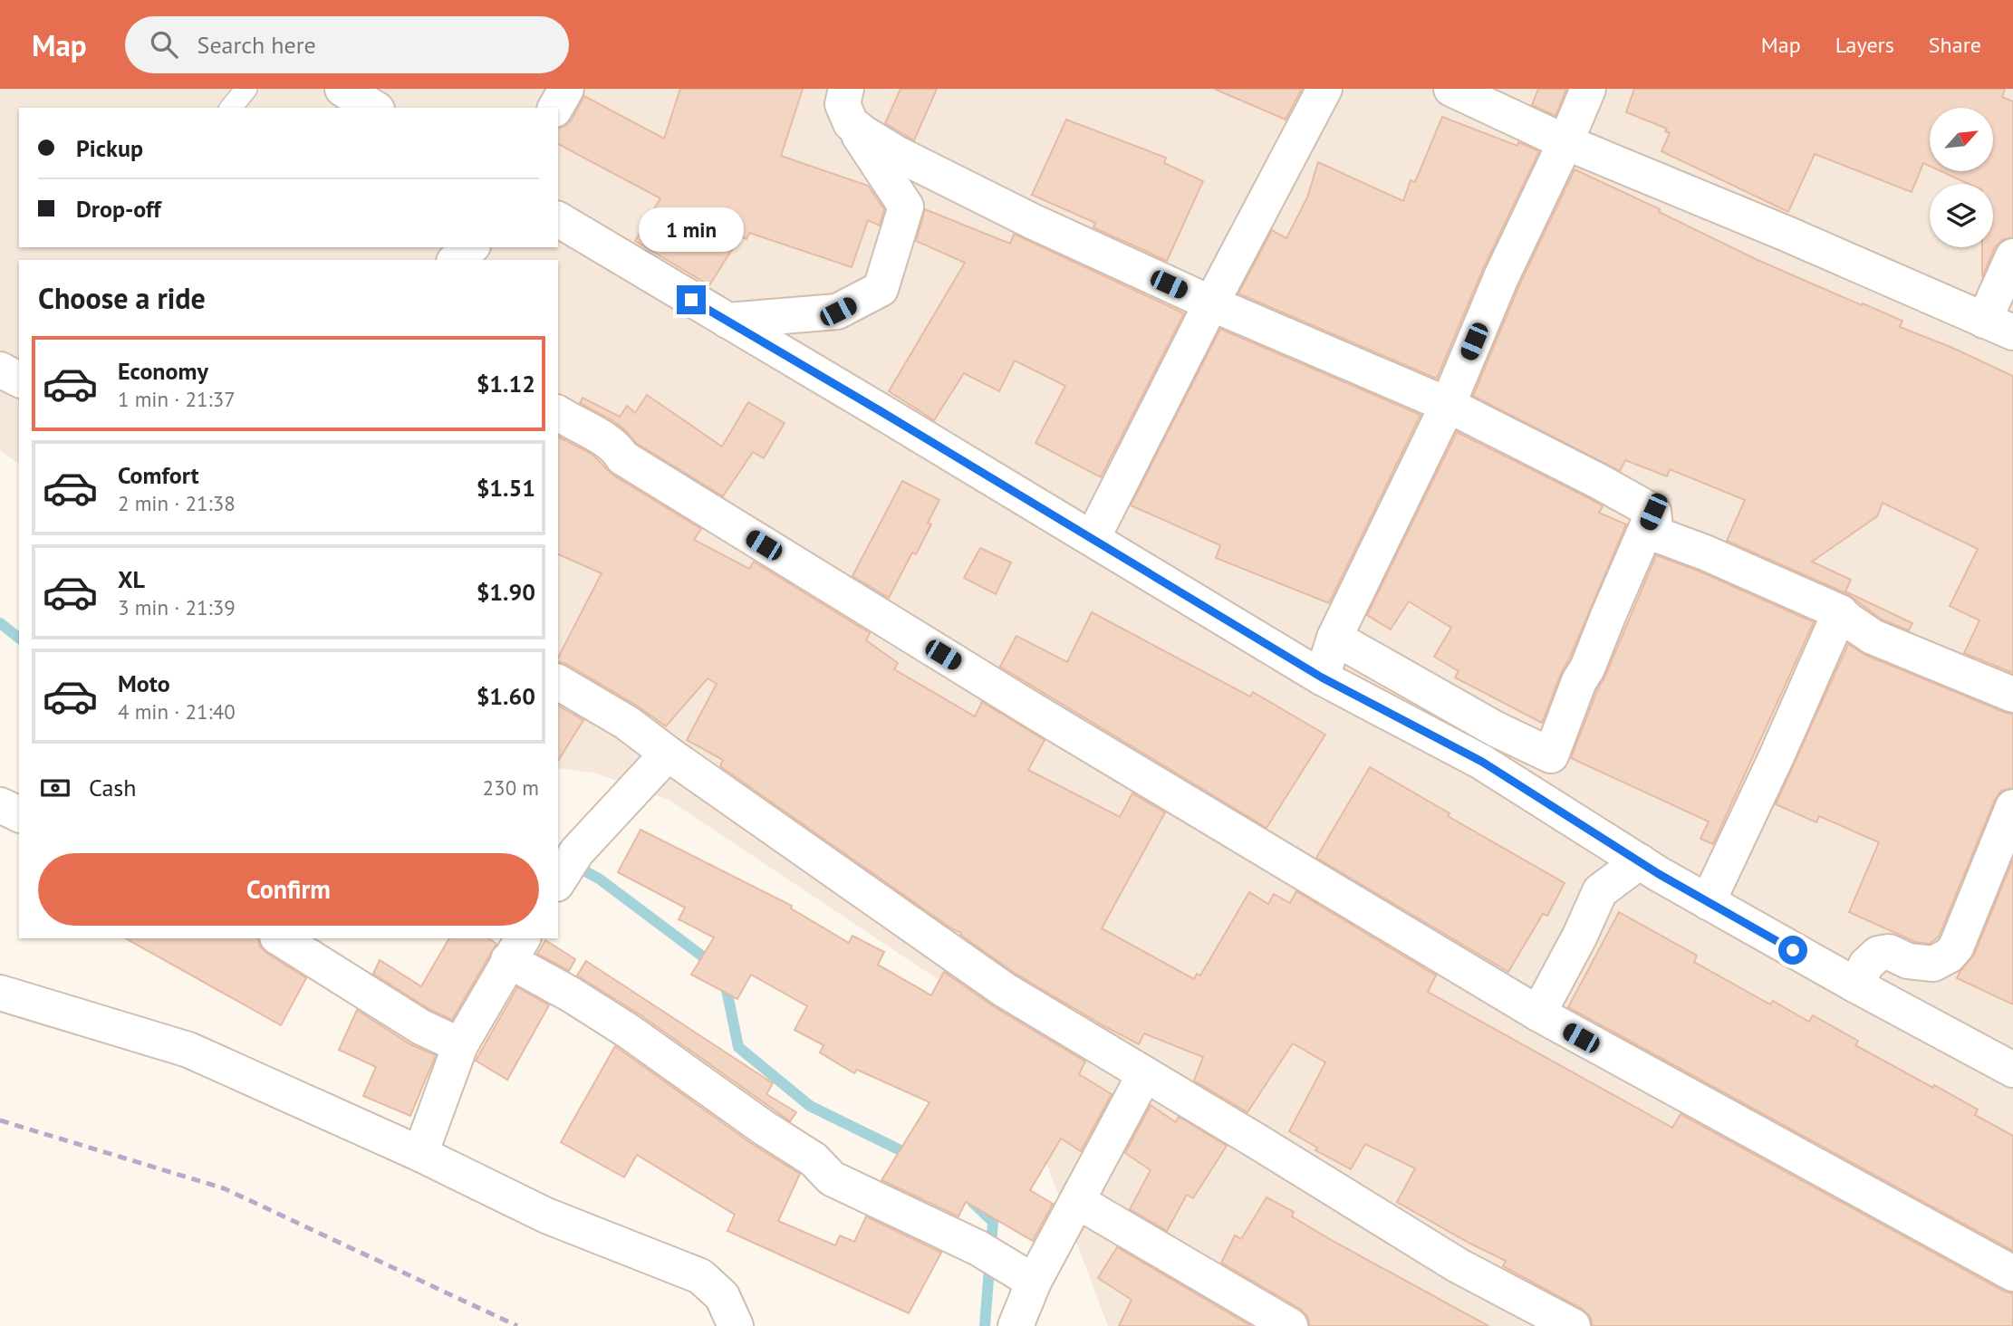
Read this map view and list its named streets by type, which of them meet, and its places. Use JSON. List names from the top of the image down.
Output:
{
  "north": "top right",
  "page": {
    "header": "Map",
    "search": "Search here",
    "nav": ["Map", "Layers", "Share"],
    "banner": ["Pickup", "Drop-off"],
    "bubble": "1 min",
    "heading": "Choose a ride",
    "list": [
      {
        "name": "Economy",
        "note": "1 min · 21:37",
        "value": "$1.12"
      },
      {
        "name": "Comfort",
        "note": "2 min · 21:38",
        "value": "$1.51"
      },
      {
        "name": "XL",
        "note": "3 min · 21:39",
        "value": "$1.90"
      },
      {
        "name": "Moto",
        "note": "4 min · 21:40",
        "value": "$1.60"
      }
    ],
    "pay": ["Cash", "230 m"],
    "buttons": "Confirm"
  }
}
